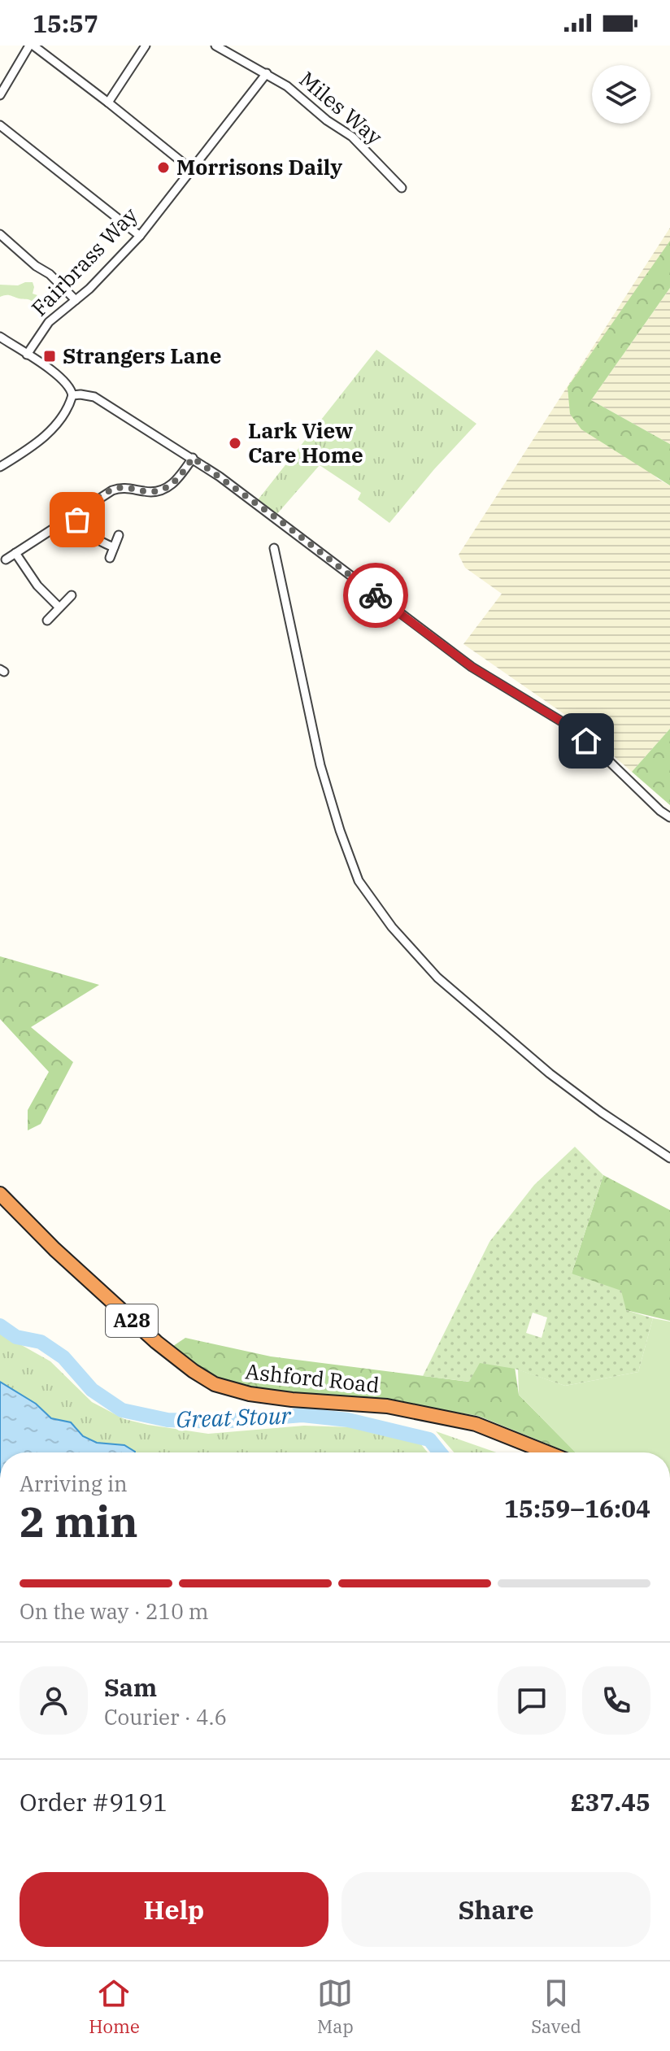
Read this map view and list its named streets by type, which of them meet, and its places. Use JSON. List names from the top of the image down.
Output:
{
  "streets": {
    "highway": ["A28", "Ashford Road"],
    "street": ["Miles Way", "Fairbrass Way"]
  },
  "crossings": [
    ["Miles Way", "Fairbrass Way"]
  ],
  "water": ["Great Stour"],
  "places": {
    "other": ["Morrisons Daily", "Lark View Care Home"],
    "transit": ["Strangers Lane"]
  },
  "page": {
    "status": "15:57",
    "heading": ["2 min", "Arriving in", "15:59–16:04"],
    "panel": [
      "Sam",
      "Courier · 4.6",
      "Order #9191",
      "£37.45"
    ],
    "bar": "On the way · 210 m",
    "buttons": ["Help", "Share"],
    "tabs": ["Home", "Map", "Saved"]
  }
}
